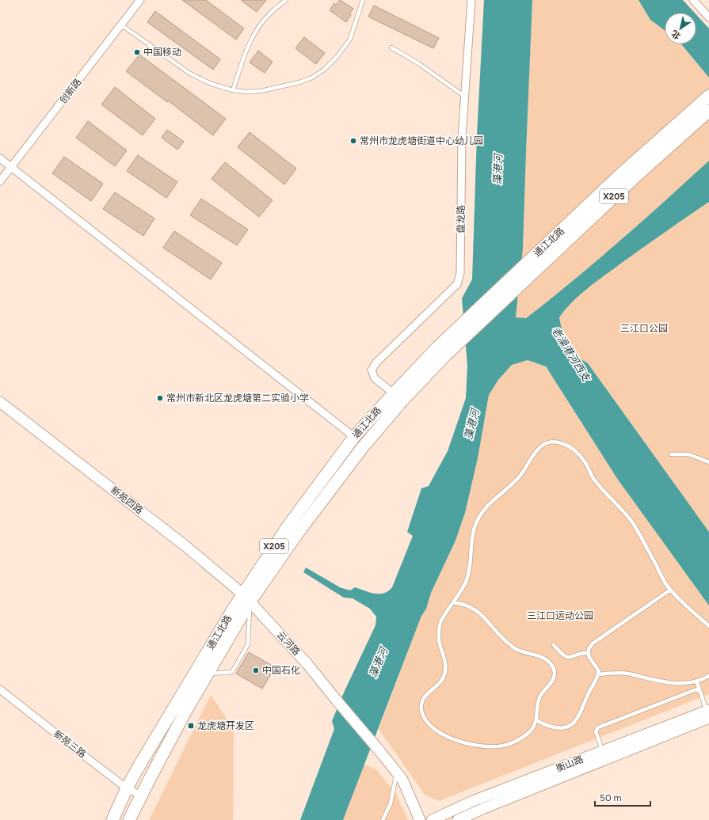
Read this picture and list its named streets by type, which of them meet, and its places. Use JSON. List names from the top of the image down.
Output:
{
  "streets": {
    "main road": ["X205", "通江北路"],
    "street": [
      "创新路",
      "盘龙路",
      "新苑四路",
      "云河路",
      "新苑三路",
      "衡山路"
    ]
  },
  "crossings": [
    ["盘龙路", "通江北路"],
    ["通江北路", "新苑四路"],
    ["通江北路", "云河路"],
    ["通江北路", "新苑三路"],
    ["新苑四路", "云河路"]
  ],
  "water": ["藻港河", "老澡港河西支"],
  "parks": ["三江口公园", "三江口运动公园"],
  "places": {
    "other": [
      "中国移动",
      "常州市龙虎塘街道中心幼儿园",
      "常州市新北区龙虎塘第二实验小学",
      "中国石化"
    ],
    "transit": ["龙虎塘开发区"]
  },
  "scale_bar": "50 m",
  "north": "bottom left"
}
